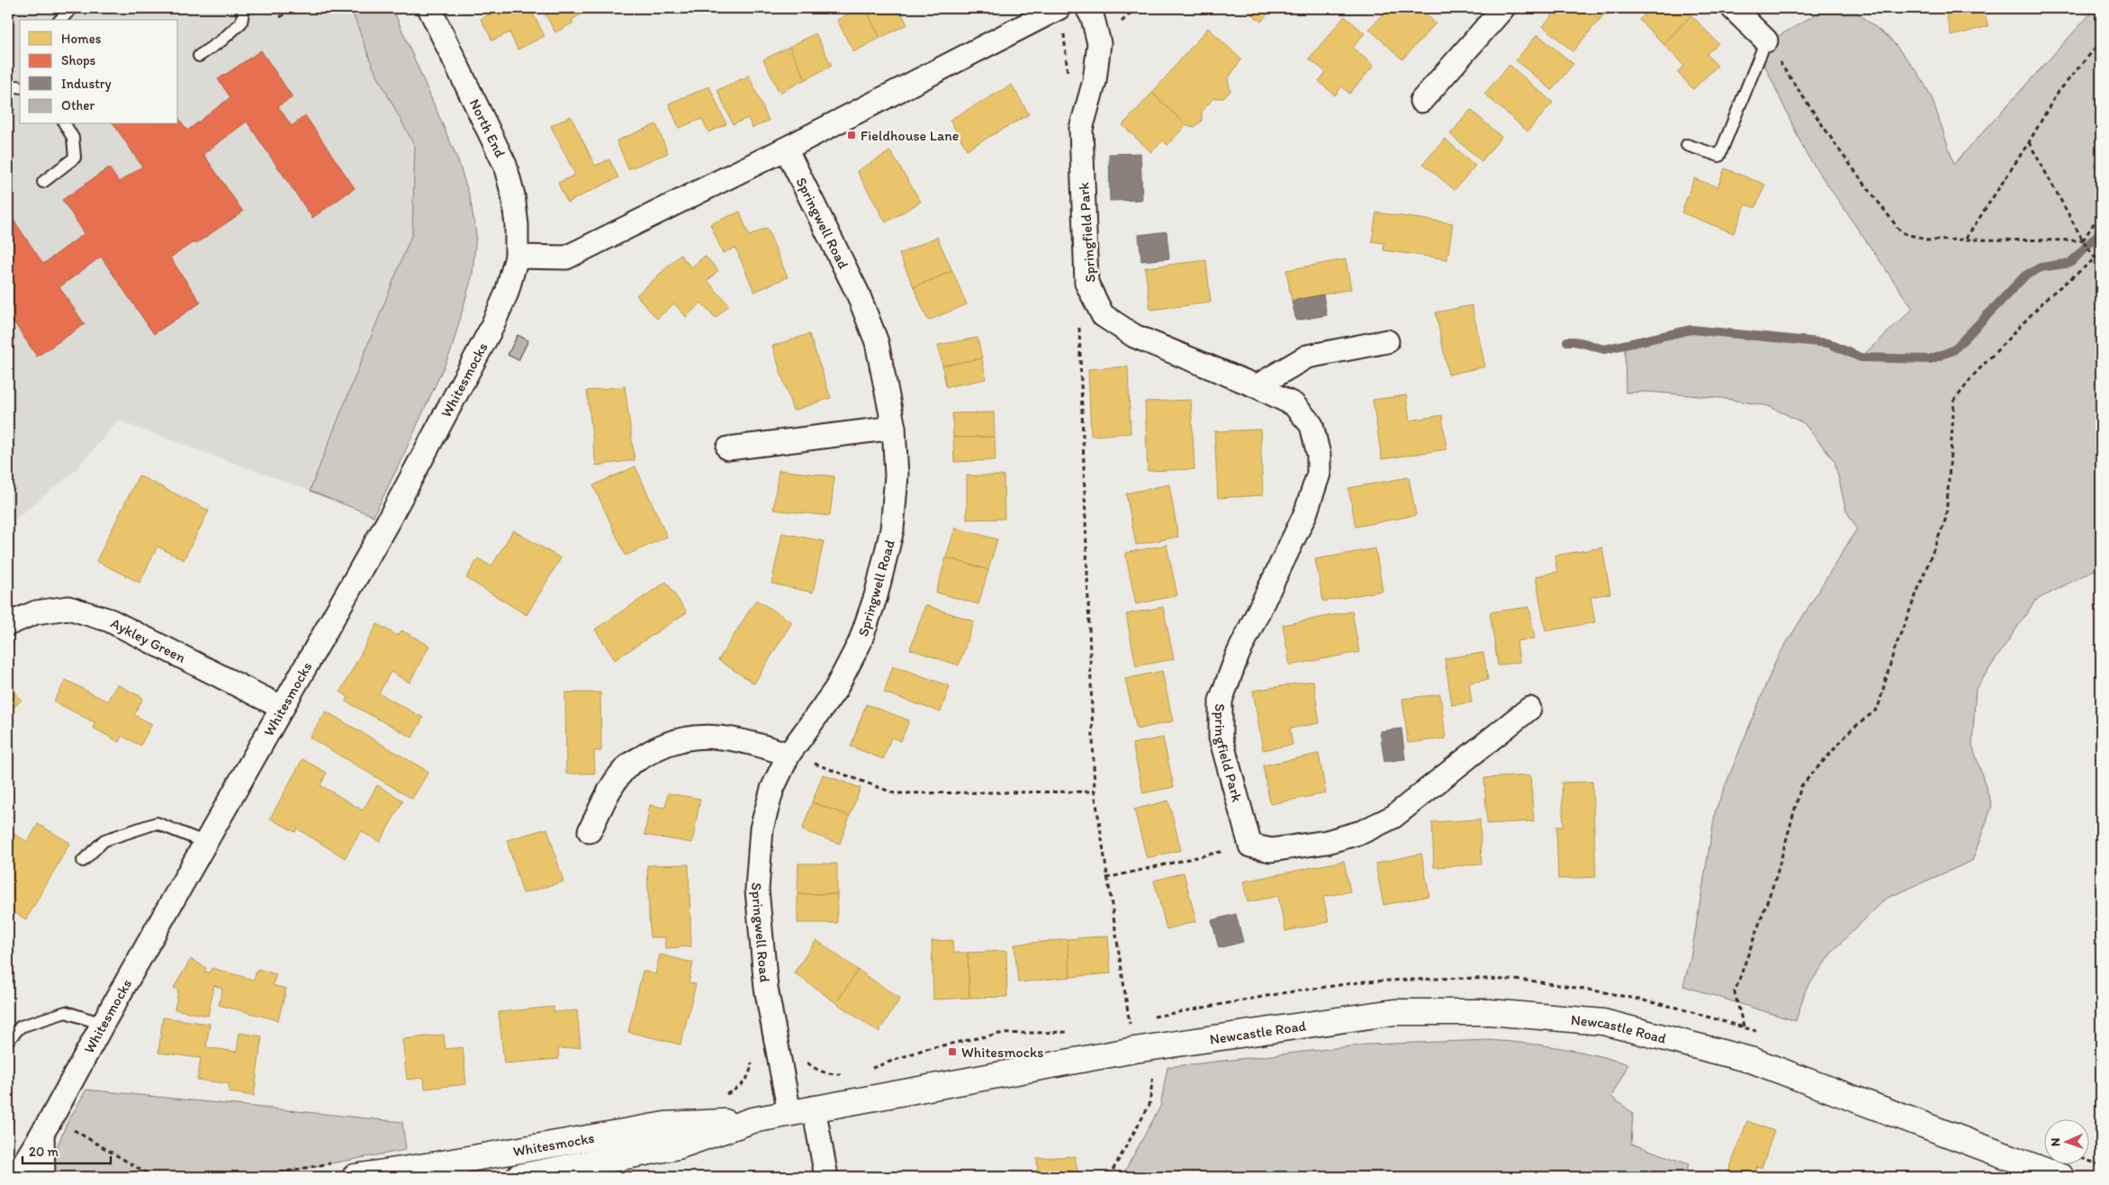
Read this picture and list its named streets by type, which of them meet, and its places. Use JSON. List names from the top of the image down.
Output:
{
  "streets": {
    "highway": ["Whitesmocks", "Newcastle Road"],
    "street": [
      "North End",
      "Springwell Road",
      "Springfield Park",
      "Aykley Green"
    ]
  },
  "crossings": [
    ["North End", "Whitesmocks"],
    ["Springwell Road", "Whitesmocks"],
    ["Whitesmocks", "Aykley Green"],
    ["Whitesmocks", "Newcastle Road"]
  ],
  "places": {
    "transit": ["Fieldhouse Lane", "Whitesmocks"]
  },
  "legend": [
    "Homes",
    "Shops",
    "Industry",
    "Other"
  ],
  "scale_bar": "20 m",
  "north": "left"
}
